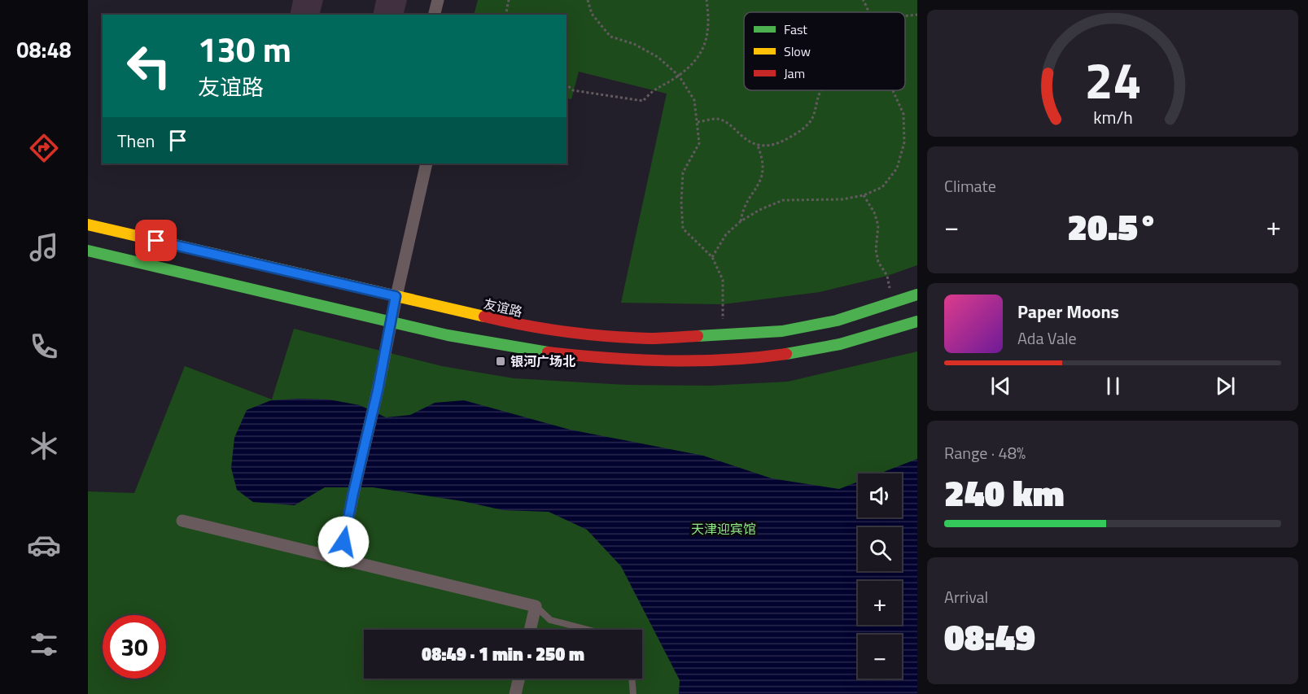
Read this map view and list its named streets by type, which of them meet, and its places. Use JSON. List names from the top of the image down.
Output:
{
  "streets": {
    "main road": ["友谊路"]
  },
  "parks": ["天津迎宾馆"],
  "places": {
    "transit": ["银河广场北"]
  },
  "legend": ["Fast", "Slow", "Jam"],
  "page": {
    "tabs": "08:48",
    "turn": ["130 m", "友谊路"],
    "then": "Then",
    "tile": [
      "Climate",
      ["Range · 48%", "240 km"],
      ["Arrival", "08:49"]
    ],
    "heat": ["−", "20.5°", "+"],
    "song": ["Paper Moons", "Ada Vale"],
    "map_buttons": ["+", "−"],
    "limit": "30",
    "trip": "08:49 · 1 min · 250 m",
    "gauge": ["24", "km/h"]
  }
}
